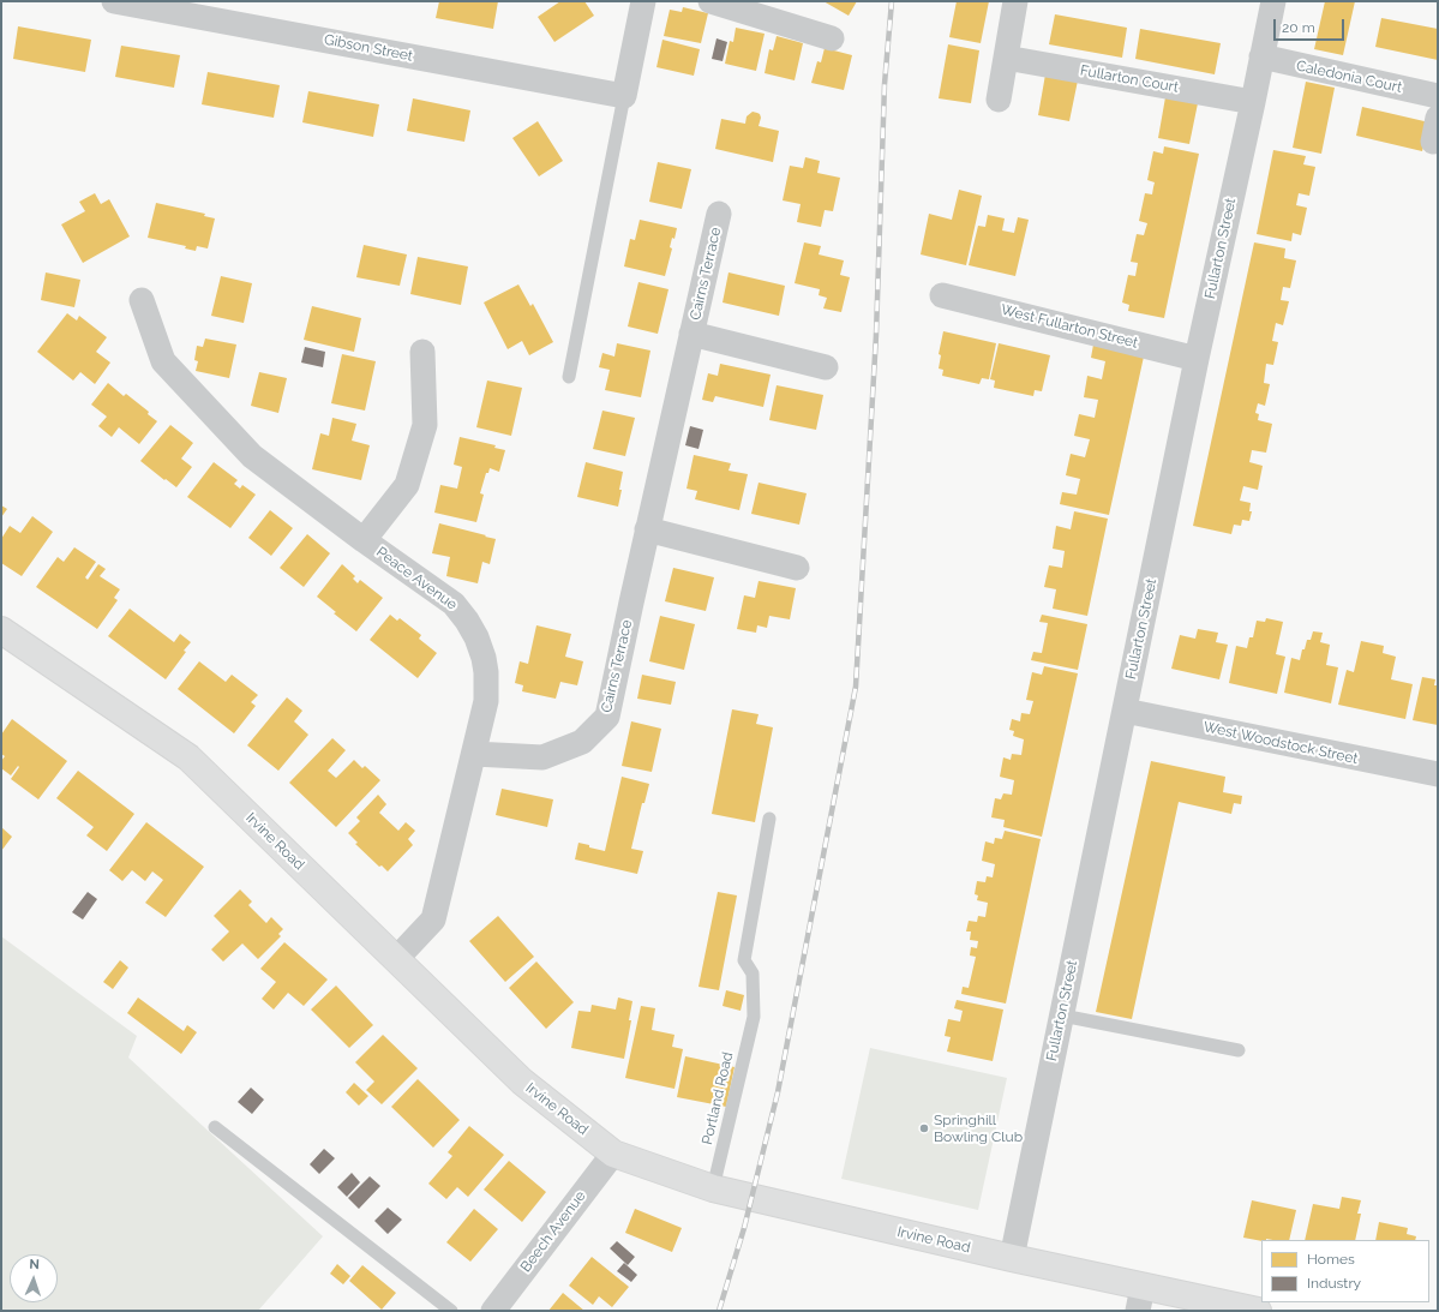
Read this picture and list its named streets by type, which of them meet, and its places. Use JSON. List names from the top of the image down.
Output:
{
  "streets": {
    "main road": ["Irvine Road"],
    "street": [
      "Gibson Street",
      "Caledonia Court",
      "Fullarton Court",
      "Fullarton Street",
      "Cairns Terrace",
      "West Fullarton Street",
      "Peace Avenue",
      "West Woodstock Street",
      "Beech Avenue"
    ],
    "lane": ["Portland Road"]
  },
  "crossings": [
    ["Caledonia Court", "Fullarton Street"],
    ["Fullarton Court", "Fullarton Street"],
    ["Fullarton Street", "West Fullarton Street"],
    ["Fullarton Street", "West Woodstock Street"],
    ["Fullarton Street", "Irvine Road"],
    ["Cairns Terrace", "Peace Avenue"],
    ["Peace Avenue", "Irvine Road"],
    ["Irvine Road", "Portland Road"],
    ["Irvine Road", "Beech Avenue"]
  ],
  "places": ["Springhill Bowling Club"],
  "legend": ["Homes", "Industry"],
  "scale_bar": "20 m",
  "north": "top"
}
